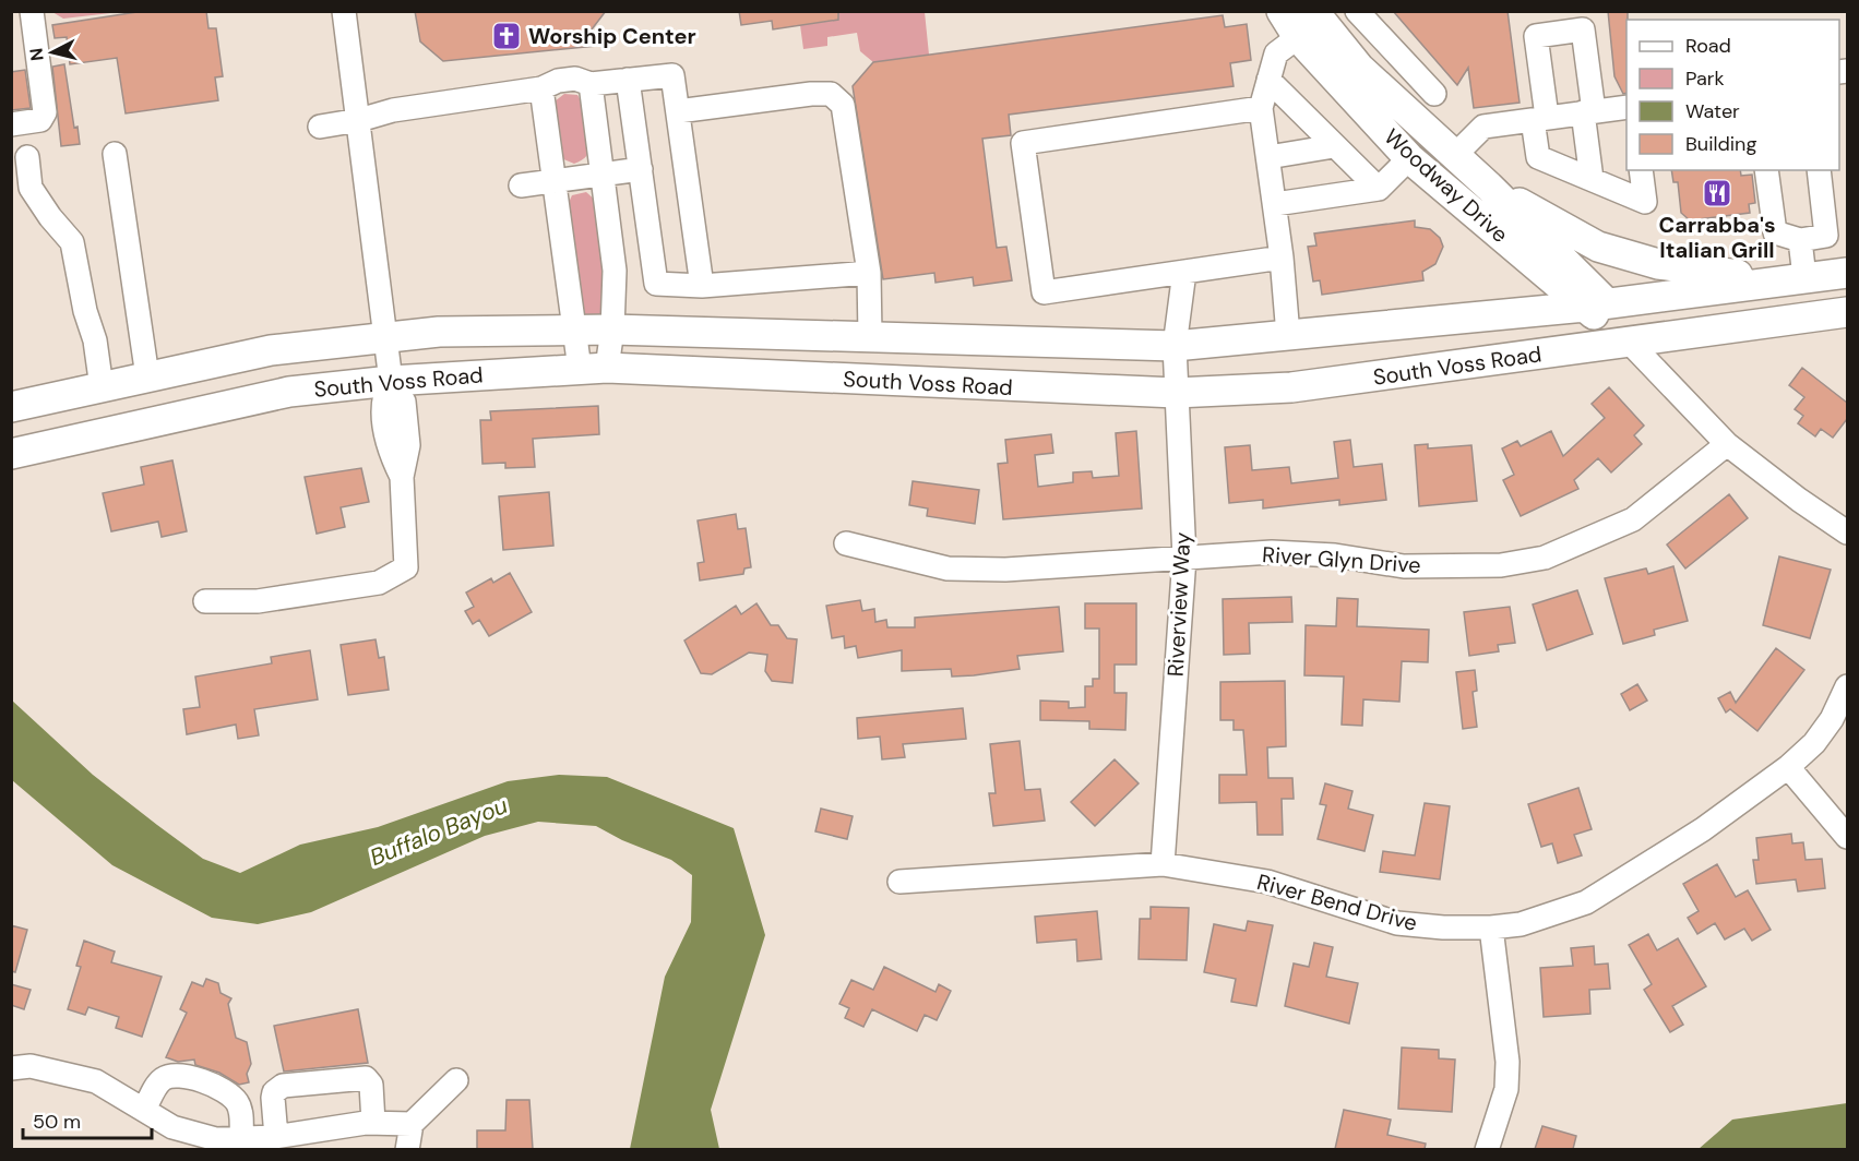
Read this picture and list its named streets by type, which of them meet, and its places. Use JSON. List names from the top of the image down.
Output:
{
  "streets": {
    "main road": ["Woodway Drive", "South Voss Road"],
    "street": ["River Glyn Drive", "Riverview Way", "River Bend Drive"]
  },
  "crossings": [
    ["Woodway Drive", "South Voss Road"],
    ["Woodway Drive", "River Glyn Drive"],
    ["South Voss Road", "Riverview Way"],
    ["River Glyn Drive", "Riverview Way"],
    ["Riverview Way", "River Bend Drive"]
  ],
  "water": ["Buffalo Bayou"],
  "places": {
    "church": ["Worship Center"],
    "restaurant": ["Carrabba's Italian Grill"]
  },
  "legend": [
    "Road",
    "Park",
    "Water",
    "Building"
  ],
  "scale_bar": "50 m",
  "north": "left"
}
